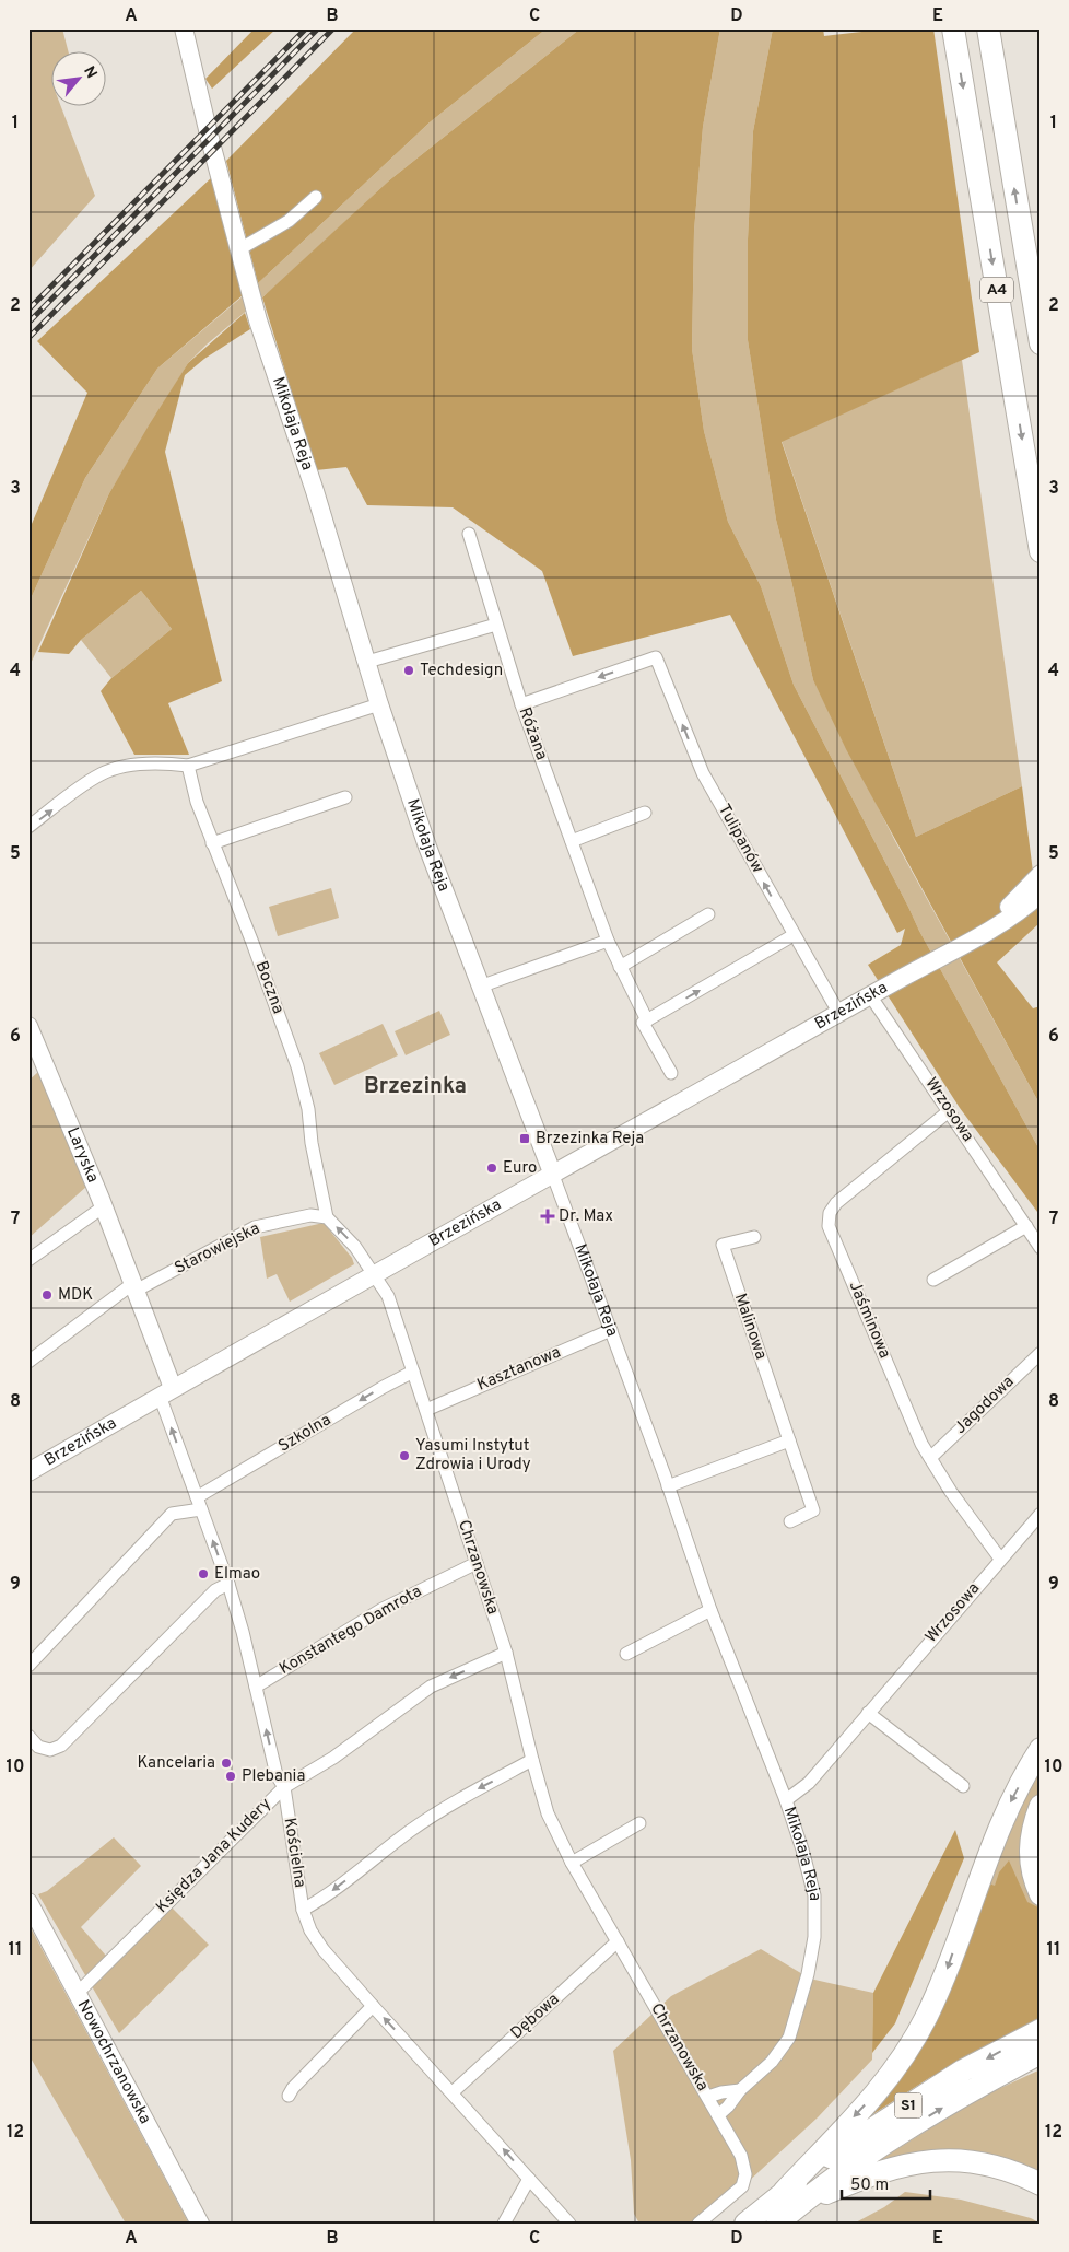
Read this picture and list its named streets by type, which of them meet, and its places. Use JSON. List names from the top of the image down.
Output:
{
  "streets": {
    "highway": ["A4", "S1"],
    "street": [
      "Mikołaja Reja",
      "Różana",
      "Tulipanów",
      "Boczna",
      "Brzezińska",
      "Wrzosowa",
      "Laryska",
      "Starowiejska",
      "Jaśminowa",
      "Malinowa",
      "Kasztanowa",
      "Jagodowa",
      "Szkolna",
      "Chrzanowska",
      "Konstantego Damrota",
      "Kościelna",
      "Księdza Jana Kudery",
      "Dębowa",
      "Nowochrzanowska"
    ]
  },
  "crossings": [
    ["Mikołaja Reja", "Brzezińska"],
    ["Mikołaja Reja", "Wrzosowa"],
    ["Mikołaja Reja", "Kasztanowa"],
    ["Mikołaja Reja", "Chrzanowska"],
    ["Różana", "Tulipanów"],
    ["Tulipanów", "Brzezińska"],
    ["Boczna", "Starowiejska"],
    ["Brzezińska", "Wrzosowa"],
    ["Brzezińska", "Laryska"],
    ["Brzezińska", "Chrzanowska"],
    ["Brzezińska", "Kościelna"],
    ["Wrzosowa", "Jaśminowa"],
    ["Laryska", "Starowiejska"],
    ["Laryska", "Kościelna"],
    ["Jaśminowa", "Jagodowa"],
    ["Kasztanowa", "Chrzanowska"],
    ["Szkolna", "Chrzanowska"],
    ["Szkolna", "Kościelna"],
    ["Chrzanowska", "Konstantego Damrota"],
    ["Chrzanowska", "Księdza Jana Kudery"],
    ["Chrzanowska", "Dębowa"],
    ["Konstantego Damrota", "Kościelna"],
    ["Kościelna", "Księdza Jana Kudery"],
    ["Kościelna", "Dębowa"],
    ["Księdza Jana Kudery", "Nowochrzanowska"]
  ],
  "one_way": ["Szkolna", "Kościelna"],
  "districts": ["Brzezinka"],
  "places": {
    "other": [
      "Techdesign",
      "Euro",
      "MDK",
      "Yasumi Instytut Zdrowia i Urody",
      "Elmao",
      "Kancelaria",
      "Plebania"
    ],
    "transit": ["Brzezinka Reja"],
    "health": ["Dr. Max"]
  },
  "scale_bar": "50 m",
  "north": "top right",
  "grid": {
    "columns": [
      "A",
      "B",
      "C",
      "D",
      "E"
    ],
    "rows": [
      "1",
      "2",
      "3",
      "4",
      "5",
      "6",
      "7",
      "8",
      "9",
      "10",
      "11",
      "12"
    ]
  }
}
